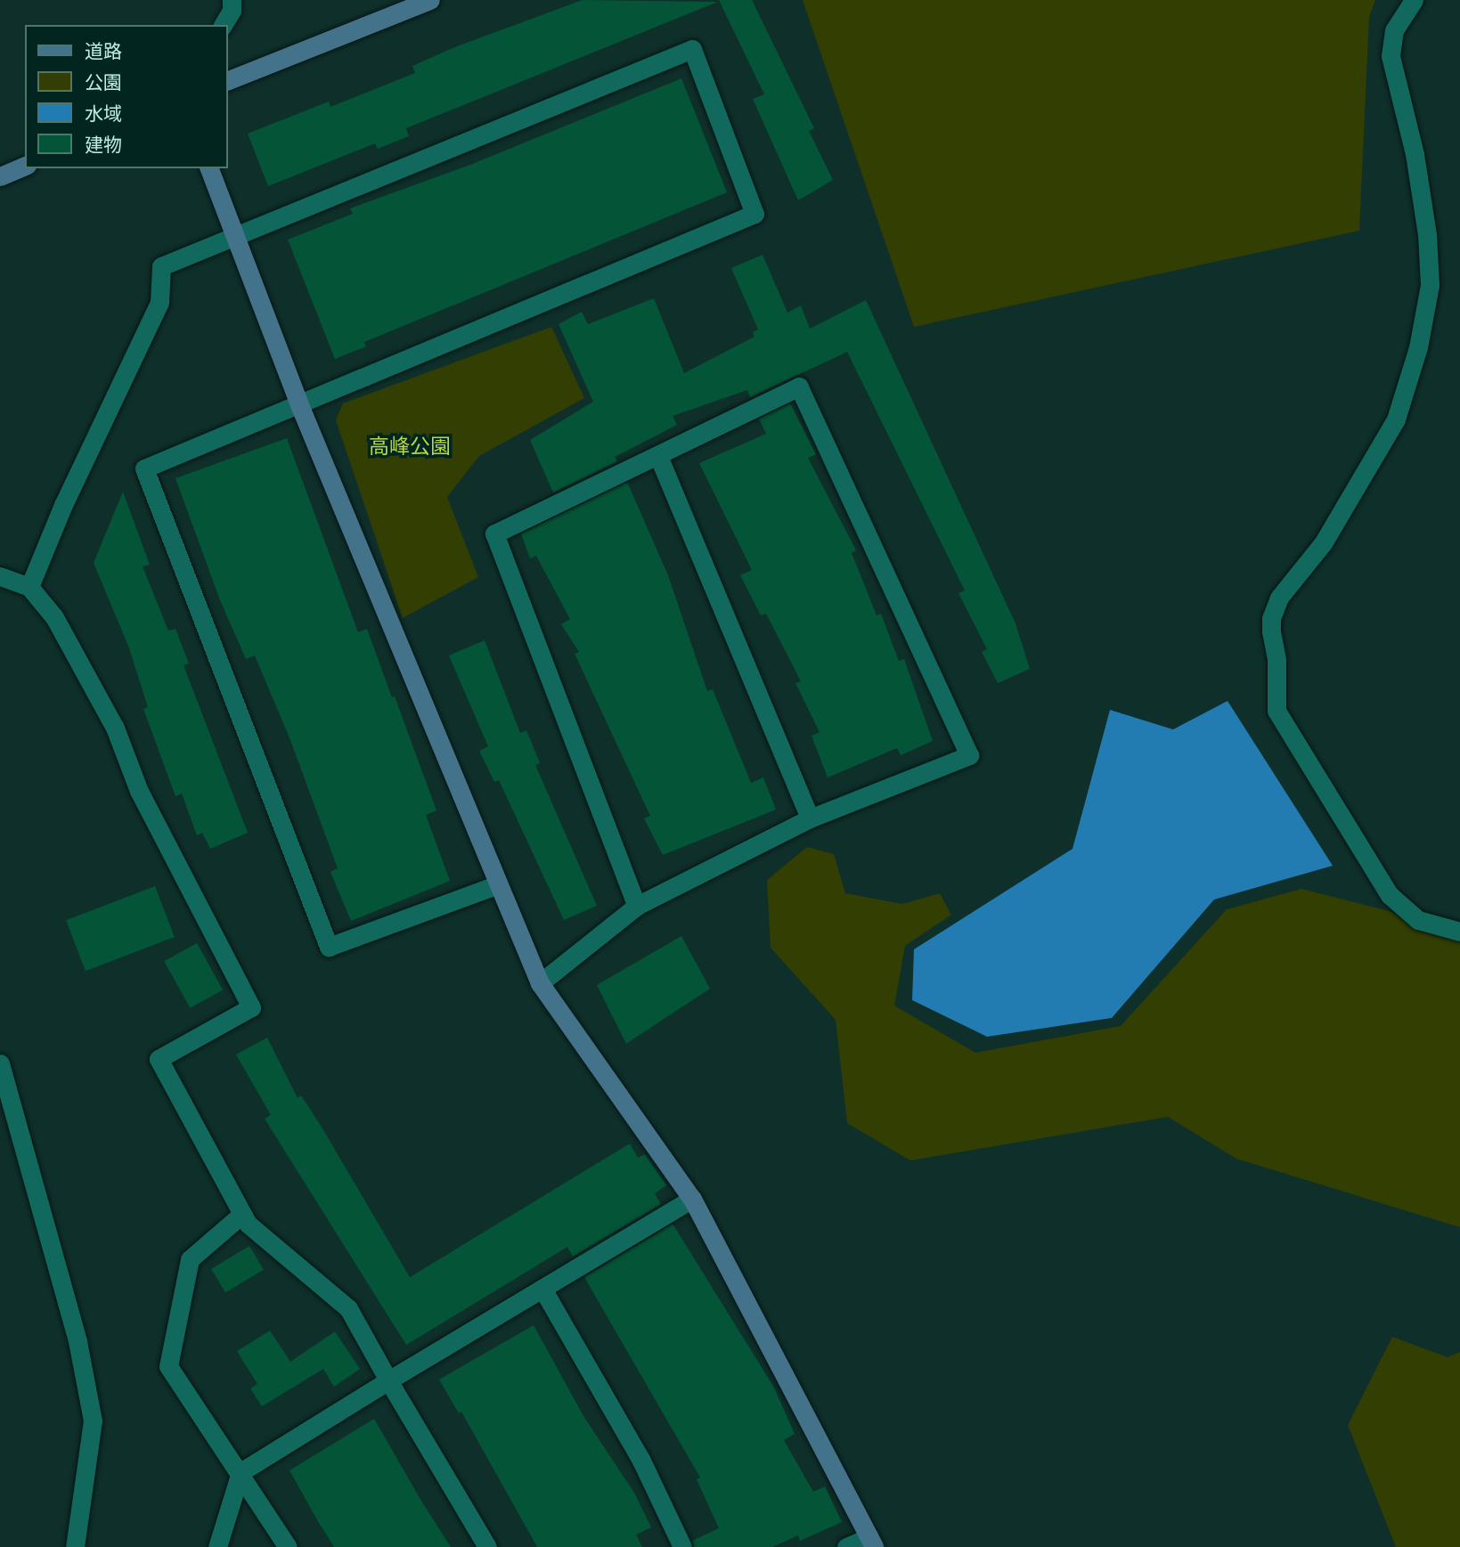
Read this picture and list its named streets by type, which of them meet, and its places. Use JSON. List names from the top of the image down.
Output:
{
  "parks": ["高峰公園"],
  "legend": [
    "道路",
    "公園",
    "水域",
    "建物"
  ]
}
